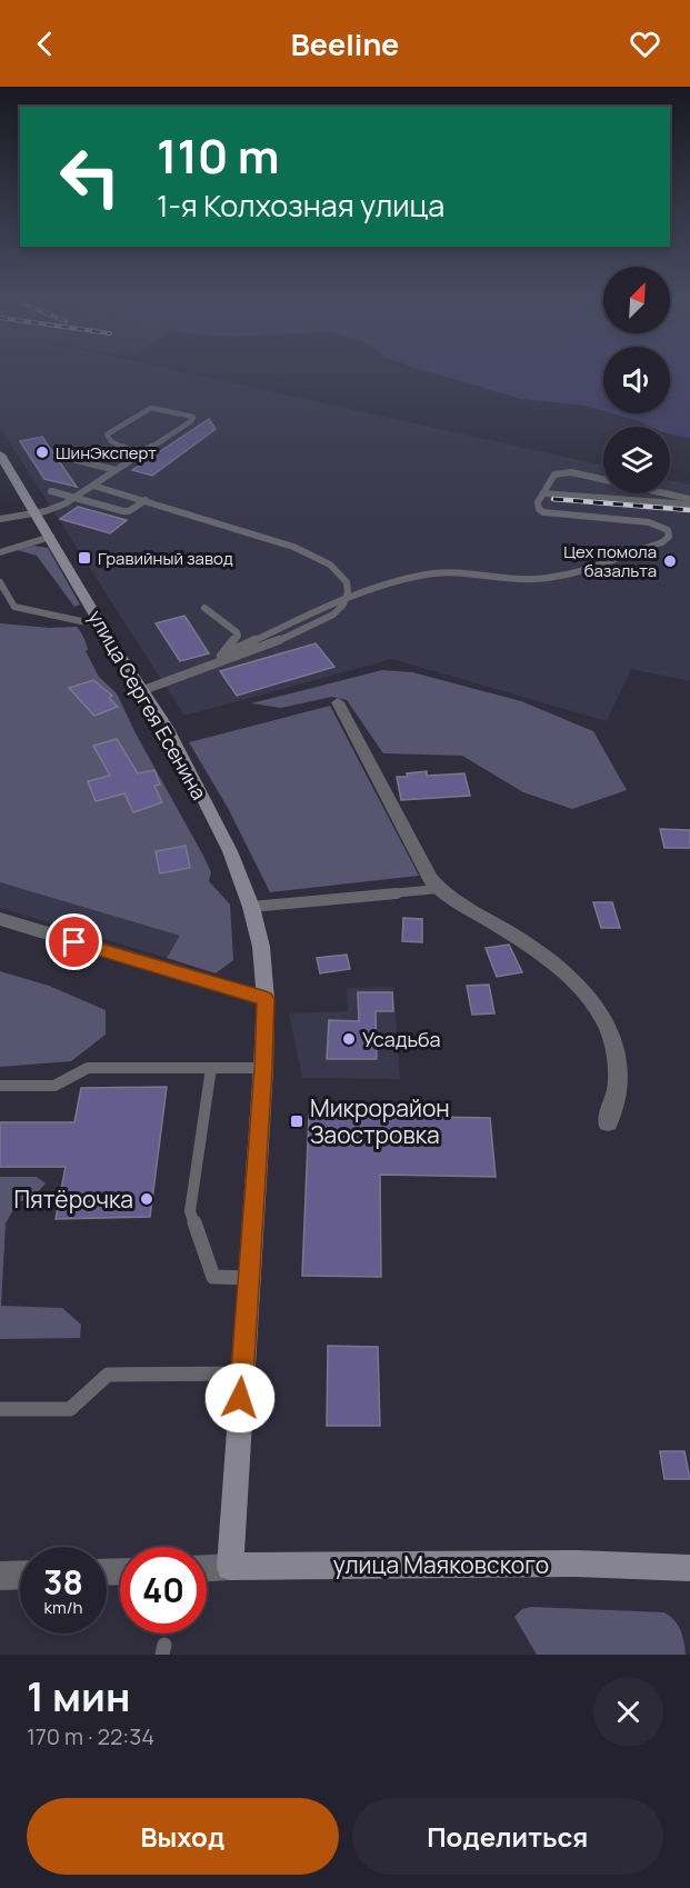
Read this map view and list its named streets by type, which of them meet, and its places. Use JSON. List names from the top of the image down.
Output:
{
  "streets": {
    "street": ["улица Сергея Есенина", "улица Маяковского"]
  },
  "crossings": [
    ["улица Сергея Есенина", "улица Маяковского"]
  ],
  "places": {
    "other": [
      "ШинЭксперт",
      "Цех помола базальта",
      "Усадьба",
      "Пятёрочка"
    ],
    "transit": ["Гравийный завод", "Микрорайон Заостровка"]
  },
  "north": "top right",
  "page": {
    "header": "Beeline",
    "turn": ["110 m", "1-я Колхозная улица"],
    "speed": "38 km/h",
    "limit": "40",
    "heading": ["1 мин", "170 m · 22:34"],
    "buttons": ["Выход", "Поделиться"]
  }
}
